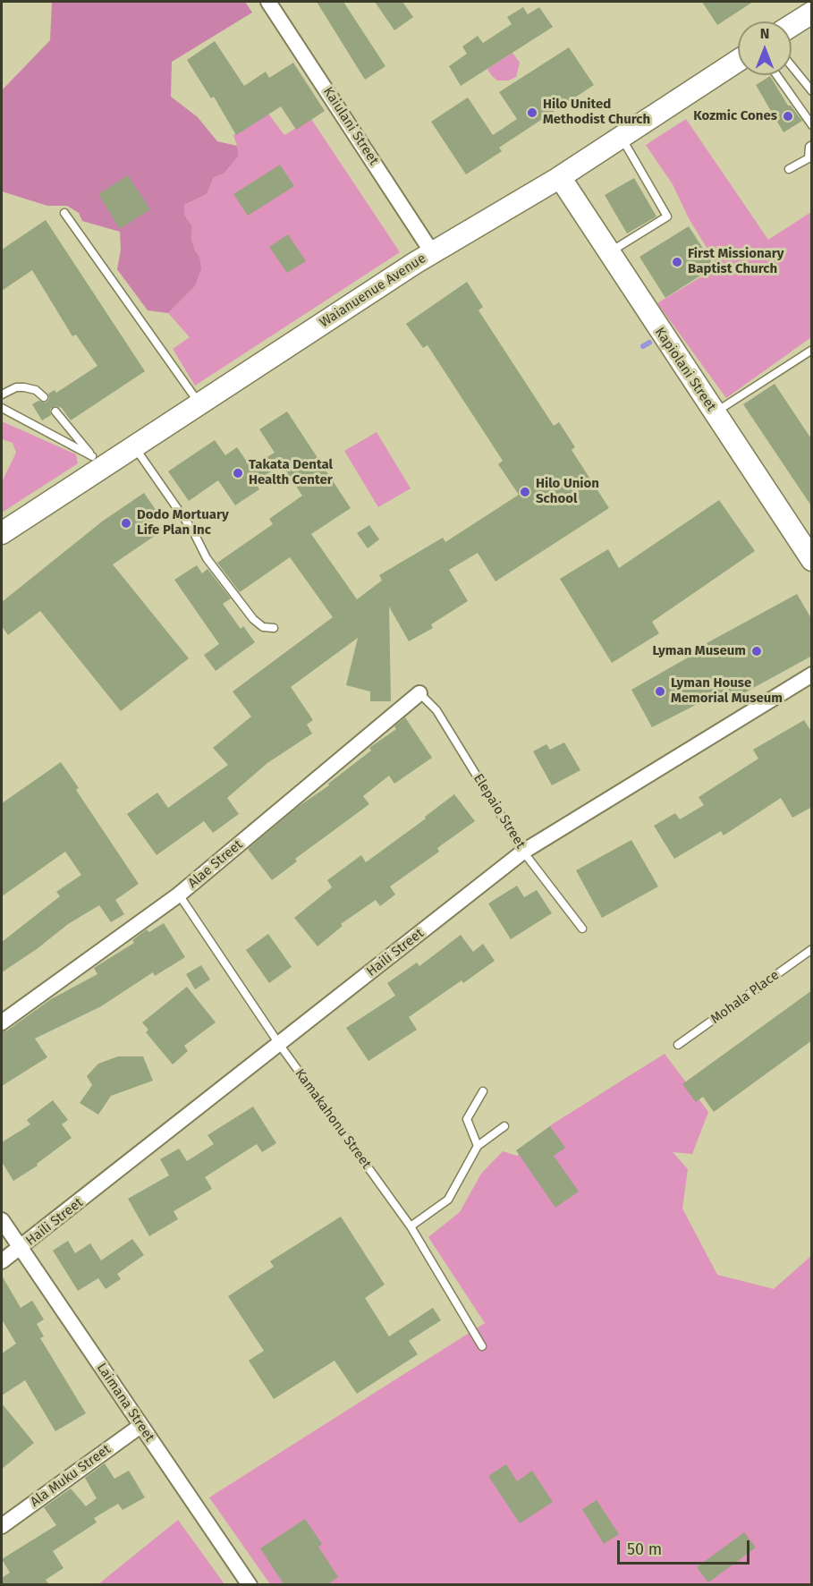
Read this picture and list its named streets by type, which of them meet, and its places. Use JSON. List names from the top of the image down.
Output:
{
  "streets": {
    "main road": ["Waianuenue Avenue", "Kapiolani Street"],
    "street": [
      "Kaiulani Street",
      "Alae Street",
      "Haili Street",
      "Laimana Street",
      "Ala Muku Street"
    ],
    "lane": ["Elepaio Street", "Mohala Place", "Kamakahonu Street"]
  },
  "crossings": [
    ["Kaiulani Street", "Waianuenue Avenue"],
    ["Waianuenue Avenue", "Kapiolani Street"],
    ["Elepaio Street", "Alae Street"],
    ["Elepaio Street", "Haili Street"],
    ["Alae Street", "Kamakahonu Street"],
    ["Haili Street", "Kamakahonu Street"],
    ["Haili Street", "Laimana Street"],
    ["Laimana Street", "Ala Muku Street"]
  ],
  "places": [
    "Hilo United Methodist Church",
    "Kozmic Cones",
    "First Missionary Baptist Church",
    "Takata Dental Health Center",
    "Hilo Union School",
    "Dodo Mortuary Life Plan Inc",
    "Lyman Museum",
    "Lyman House Memorial Museum"
  ],
  "scale_bar": "50 m",
  "north": "top"
}
